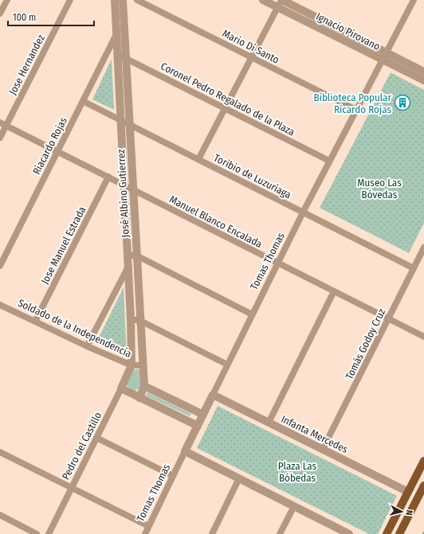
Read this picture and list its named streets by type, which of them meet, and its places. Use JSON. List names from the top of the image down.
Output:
{
  "streets": {
    "street": [
      "Ignacio Pirovano",
      "Mario Di Santo",
      "Jose Hernandez",
      "Coronel Pedro Regalado de la Plaza",
      "Riacardo Rojas",
      "Toribio de Luzuriaga",
      "José Albino Gutierrez",
      "Manuel Blanco Encalada",
      "Jose Manuel Estrada",
      "Tomas Thomas",
      "Soldado de la Independencia",
      "Tomás Godoy Cruz",
      "Infanta Mercedes",
      "Pedro del Castillo"
    ]
  },
  "crossings": [
    ["Ignacio Pirovano", "Tomas Thomas"],
    ["Mario Di Santo", "Tomas Thomas"],
    ["Jose Hernandez", "Manuel Blanco Encalada"],
    ["Coronel Pedro Regalado de la Plaza", "José Albino Gutierrez"],
    ["Coronel Pedro Regalado de la Plaza", "Tomas Thomas"],
    ["Riacardo Rojas", "Toribio de Luzuriaga"],
    ["Riacardo Rojas", "José Albino Gutierrez"],
    ["Riacardo Rojas", "Manuel Blanco Encalada"],
    ["Toribio de Luzuriaga", "José Albino Gutierrez"],
    ["Toribio de Luzuriaga", "Tomas Thomas"],
    ["Toribio de Luzuriaga", "Tomás Godoy Cruz"],
    ["José Albino Gutierrez", "Manuel Blanco Encalada"],
    ["José Albino Gutierrez", "Soldado de la Independencia"],
    ["José Albino Gutierrez", "Pedro del Castillo"],
    ["Manuel Blanco Encalada", "Jose Manuel Estrada"],
    ["Manuel Blanco Encalada", "Tomas Thomas"],
    ["Manuel Blanco Encalada", "Tomás Godoy Cruz"],
    ["Jose Manuel Estrada", "Soldado de la Independencia"],
    ["Tomas Thomas", "Infanta Mercedes"],
    ["Soldado de la Independencia", "Pedro del Castillo"],
    ["Tomás Godoy Cruz", "Infanta Mercedes"]
  ],
  "parks": ["Museo Las Bóvedas", "Plaza Las Bóbedas"],
  "places": {
    "building": ["Biblioteca Popular Ricardo Rojas"]
  },
  "scale_bar": "100 m",
  "north": "right"
}
